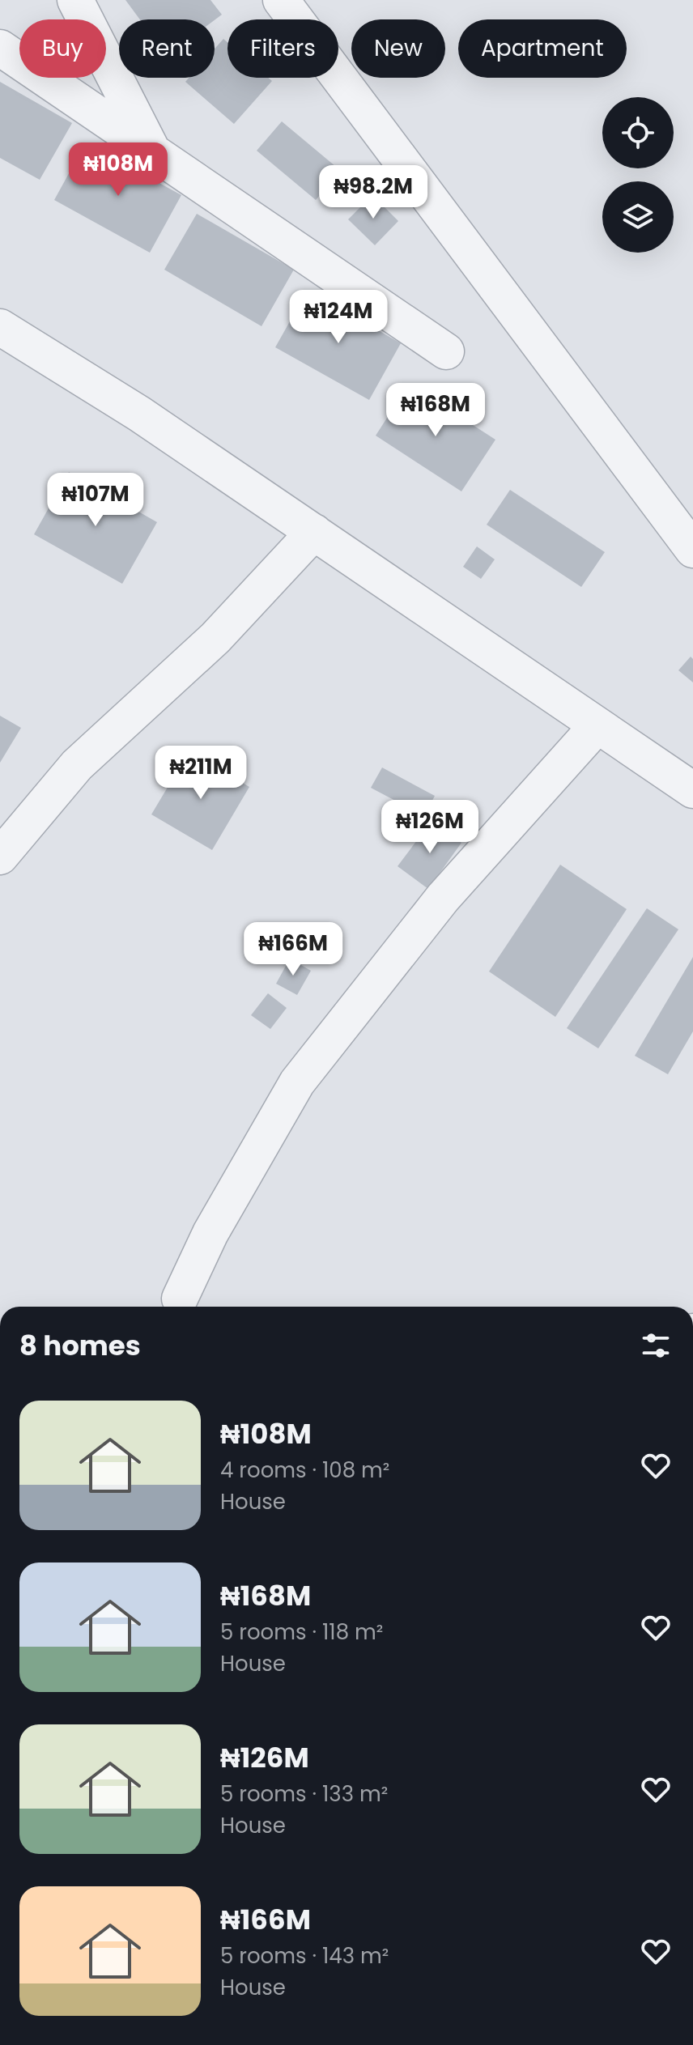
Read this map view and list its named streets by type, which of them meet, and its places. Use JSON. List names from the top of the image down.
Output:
{
  "page": {
    "chip": [
      "Buy",
      "Rent",
      "Filters",
      "New",
      "Apartment"
    ],
    "price": [
      "₦108M",
      "₦98.2M",
      "₦124M",
      "₦168M",
      "₦107M",
      "₦211M",
      "₦126M",
      "₦166M"
    ],
    "heading": "8 homes",
    "list": [
      {
        "name": "₦108M",
        "note": "4 rooms · 108 m² · House"
      },
      {
        "name": "₦168M",
        "note": "5 rooms · 118 m² · House"
      },
      {
        "name": "₦126M",
        "note": "5 rooms · 133 m² · House"
      },
      {
        "name": "₦166M",
        "note": "5 rooms · 143 m² · House"
      }
    ]
  }
}
